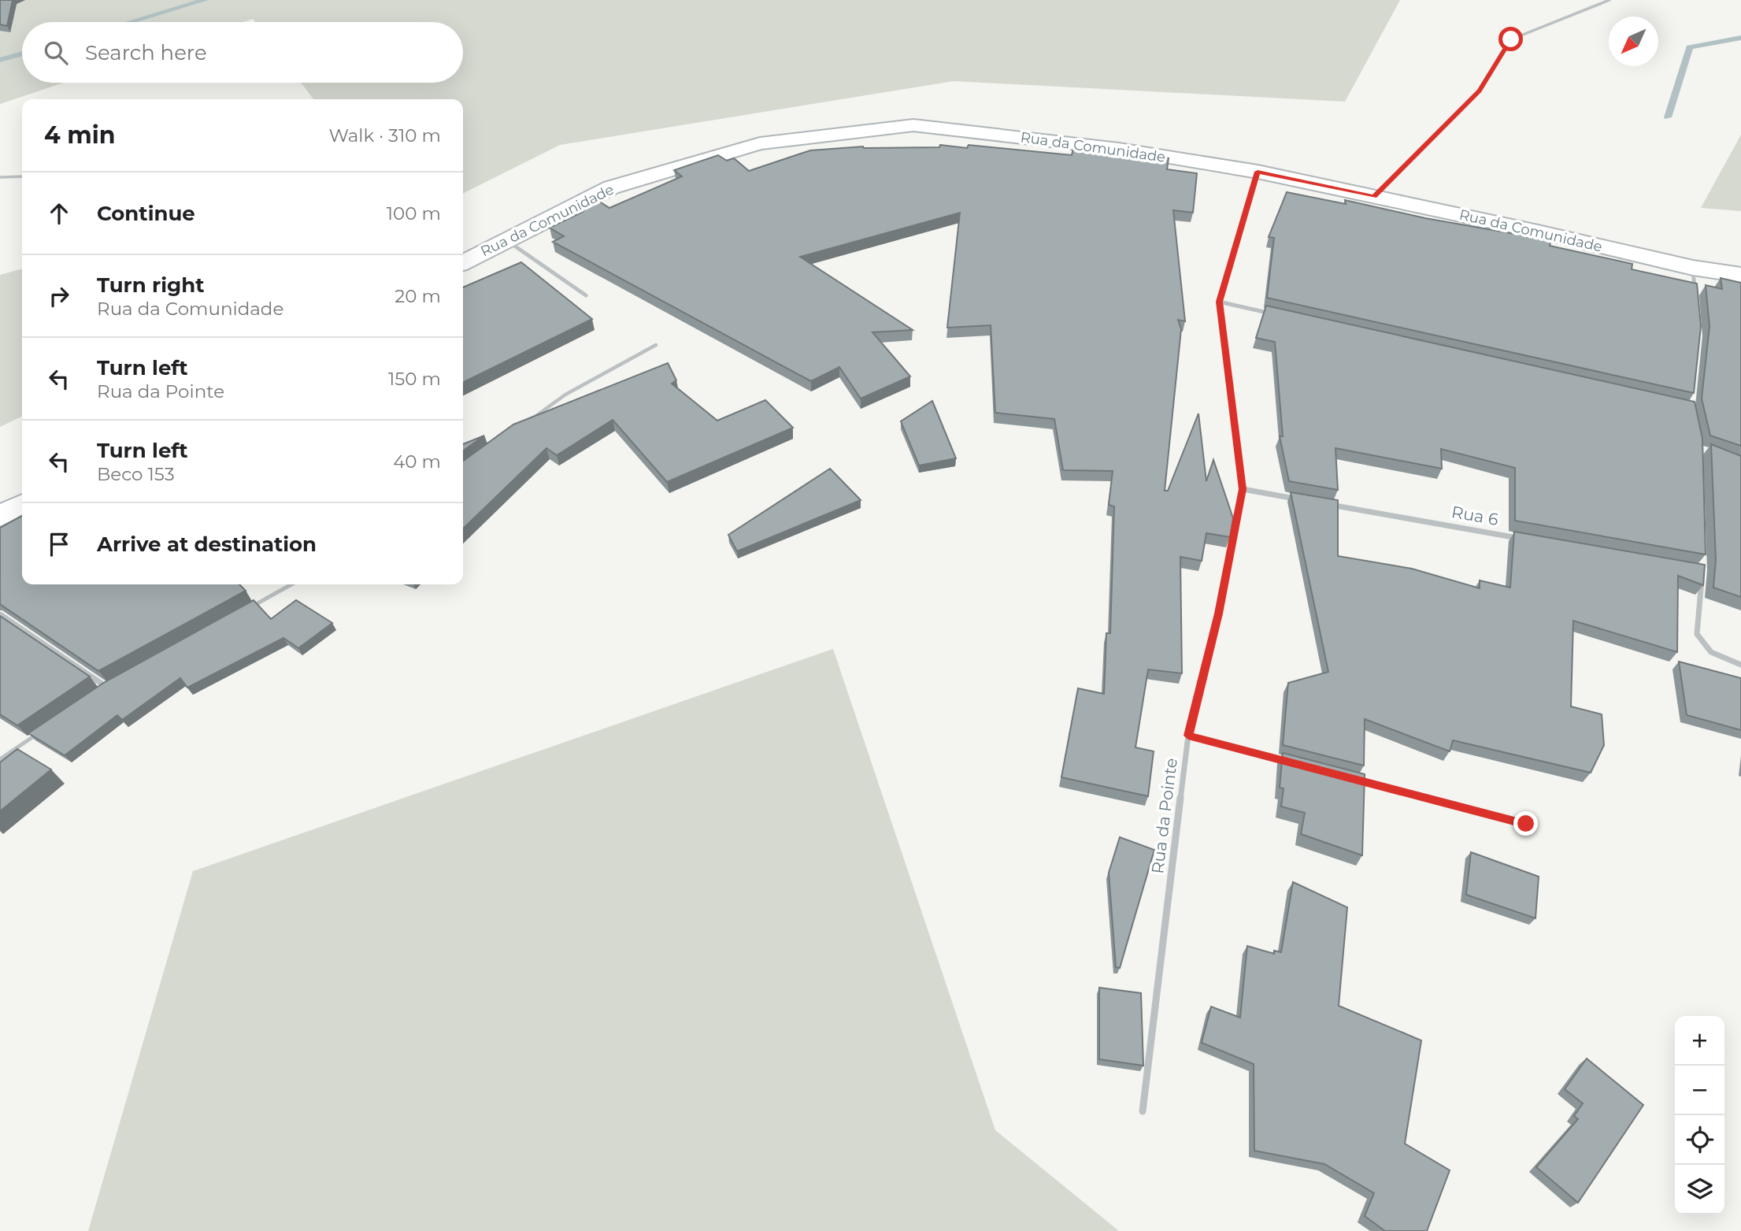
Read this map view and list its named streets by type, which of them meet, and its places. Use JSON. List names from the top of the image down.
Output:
{
  "streets": {
    "street": ["Rua da Comunidade", "Rua 6", "Rua da Pointe"]
  },
  "crossings": [
    ["Rua da Comunidade", "Rua da Pointe"]
  ],
  "north": "bottom left",
  "page": {
    "search": "Search here",
    "heading": ["4 min", "Walk · 310 m"],
    "list": [
      ["Continue", "100 m"],
      ["Turn right", "Rua da Comunidade", "20 m"],
      ["Turn left", "Rua da Pointe", "150 m"],
      ["Turn left", "Beco 153", "40 m"],
      "Arrive at destination"
    ],
    "map_buttons": ["+", "−"]
  }
}
